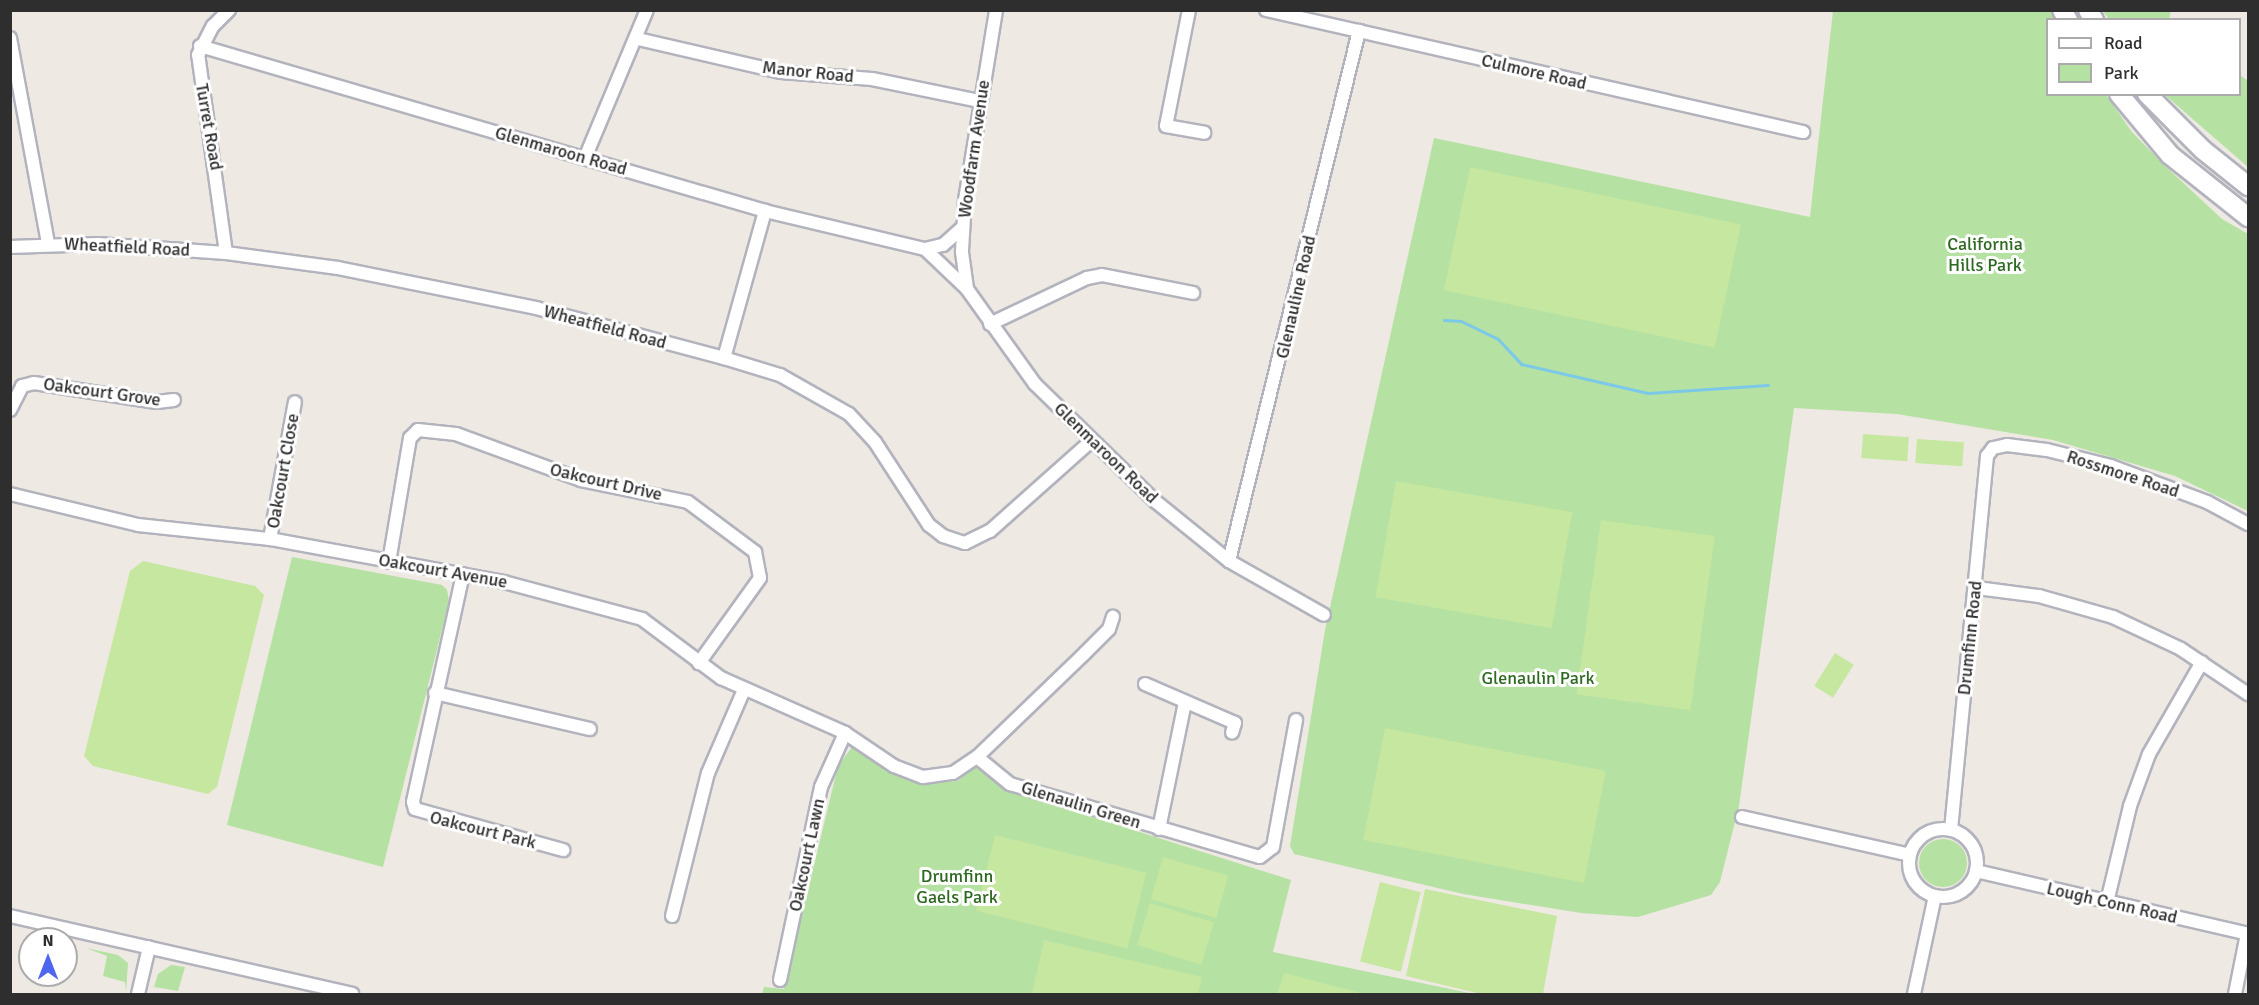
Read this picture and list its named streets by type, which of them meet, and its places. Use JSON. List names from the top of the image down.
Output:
{
  "streets": {
    "street": [
      "Manor Road",
      "Culmore Road",
      "Turret Road",
      "Woodfarm Avenue",
      "Glenmaroon Road",
      "Wheatfield Road",
      "Glenauline Road",
      "Oakcourt Grove",
      "Oakcourt Close",
      "Rossmore Road",
      "Oakcourt Drive",
      "Oakcourt Avenue",
      "Drumfinn Road",
      "Glenaulin Green",
      "Oakcourt Park",
      "Oakcourt Lawn",
      "Lough Conn Road"
    ]
  },
  "crossings": [
    ["Manor Road", "Woodfarm Avenue"],
    ["Culmore Road", "Glenauline Road"],
    ["Turret Road", "Glenmaroon Road"],
    ["Turret Road", "Wheatfield Road"],
    ["Woodfarm Avenue", "Glenmaroon Road"],
    ["Glenmaroon Road", "Wheatfield Road"],
    ["Glenmaroon Road", "Glenauline Road"],
    ["Oakcourt Close", "Oakcourt Avenue"],
    ["Rossmore Road", "Drumfinn Road"],
    ["Oakcourt Drive", "Oakcourt Avenue"],
    ["Oakcourt Avenue", "Oakcourt Park"],
    ["Oakcourt Avenue", "Oakcourt Lawn"],
    ["Drumfinn Road", "Lough Conn Road"]
  ],
  "parks": ["California Hills Park", "Glenaulin Park", "Drumfinn Gaels Park"],
  "legend": ["Road", "Park"],
  "north": "top"
}
